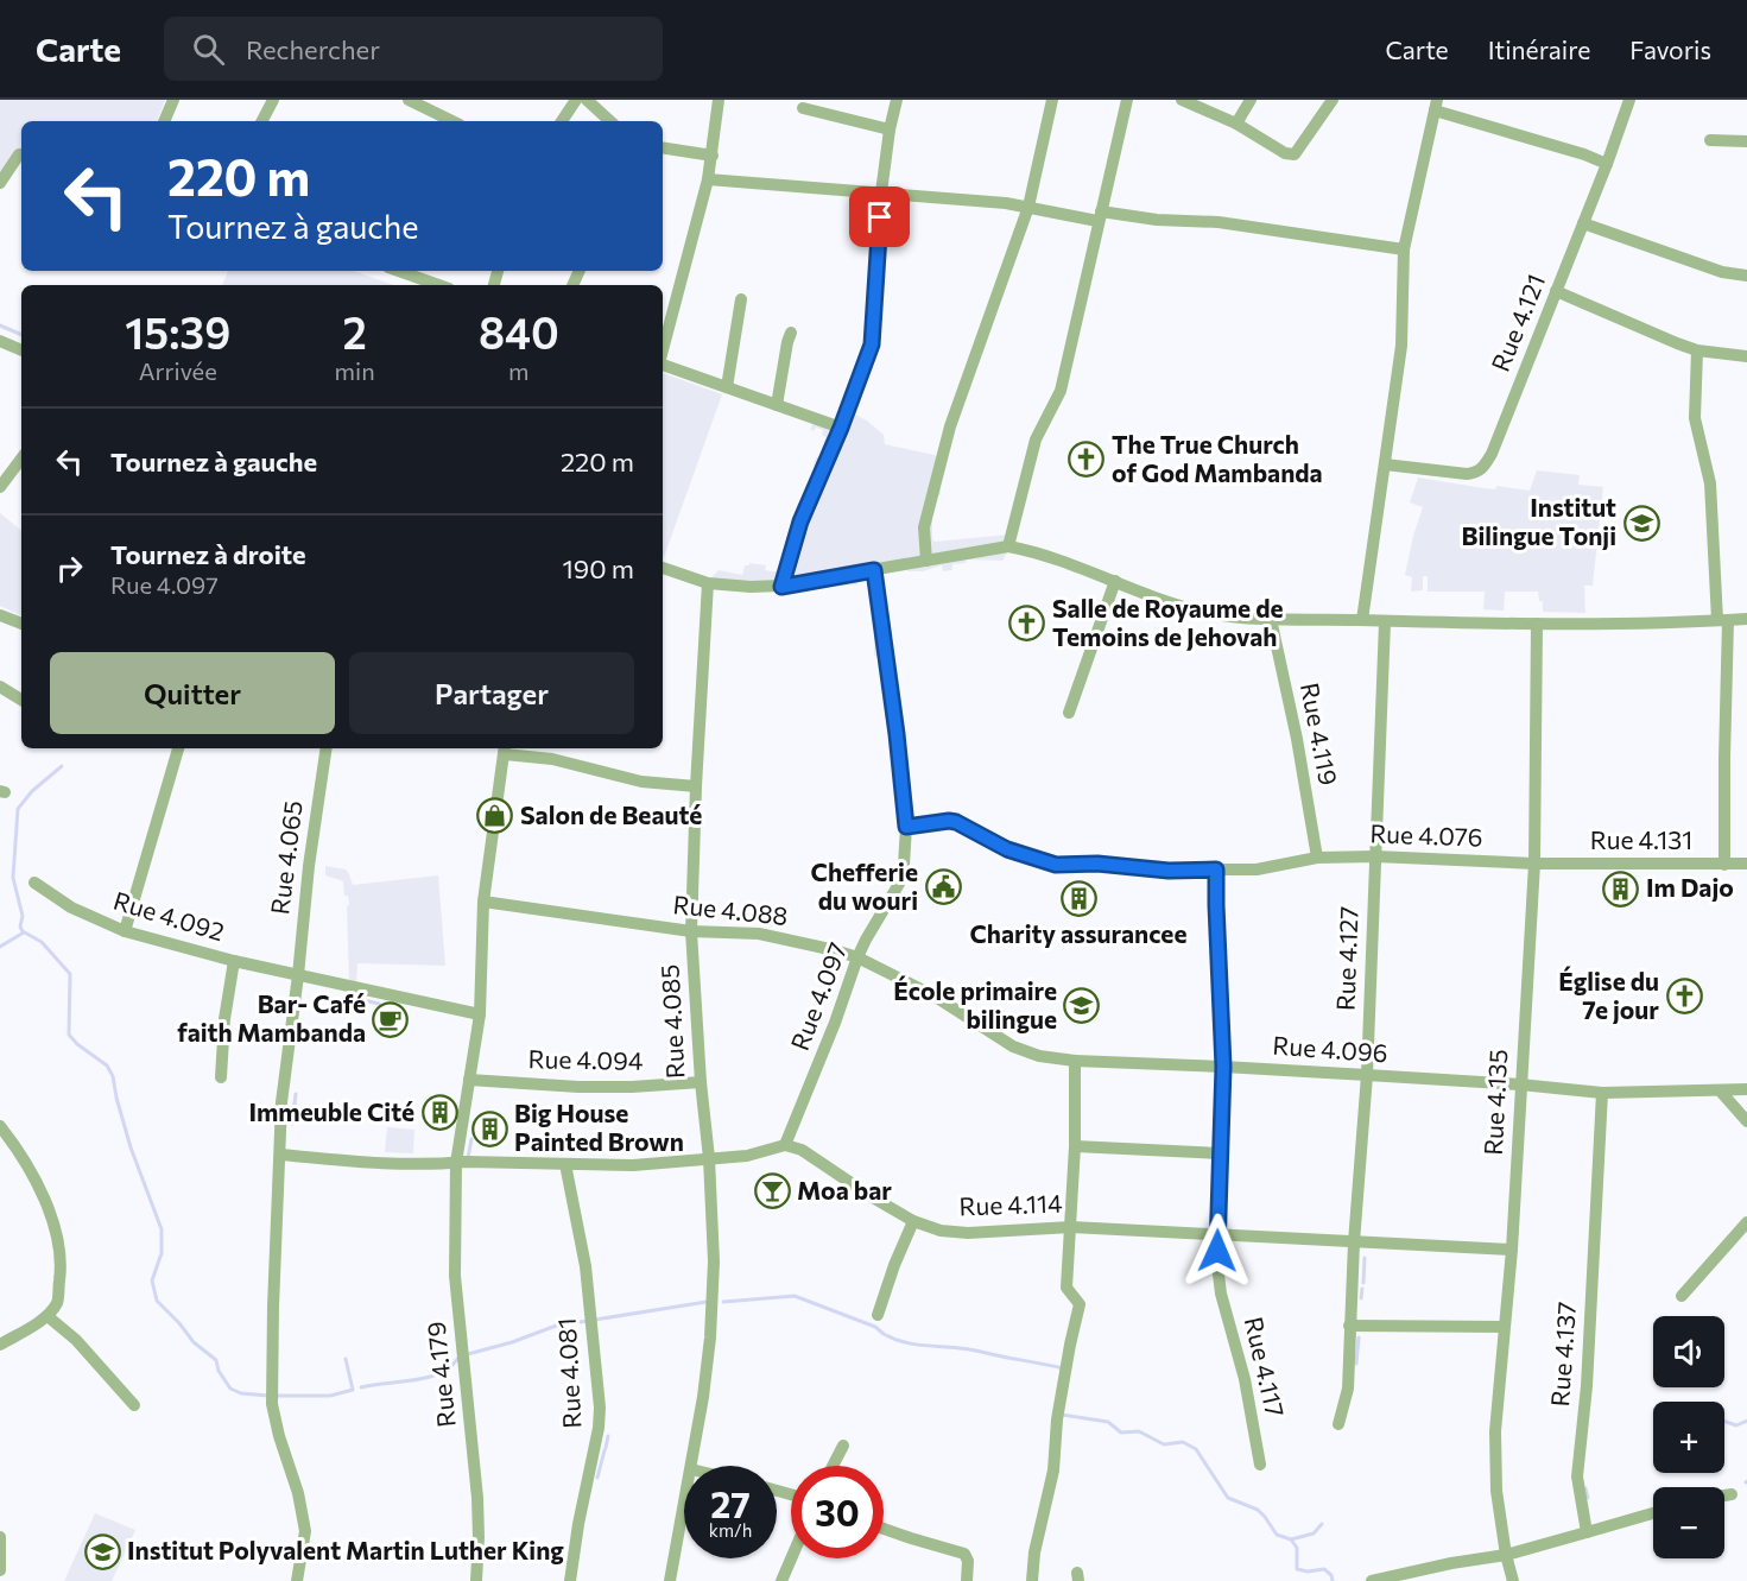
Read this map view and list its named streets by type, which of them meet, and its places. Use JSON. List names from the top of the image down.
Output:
{
  "streets": {
    "street": [
      "Rue 4.121",
      "Rue 4.119",
      "Rue 4.076",
      "Rue 4.131",
      "Rue 4.065",
      "Rue 4.088",
      "Rue 4.092",
      "Rue 4.127",
      "Rue 4.097",
      "Rue 4.085",
      "Rue 4.096",
      "Rue 4.094",
      "Rue 4.135",
      "Rue 4.114",
      "Rue 4.137",
      "Rue 4.117",
      "Rue 4.081",
      "Rue 4.179"
    ]
  },
  "crossings": [
    ["Rue 4.119", "Rue 4.076"],
    ["Rue 4.076", "Rue 4.131"],
    ["Rue 4.076", "Rue 4.127"],
    ["Rue 4.076", "Rue 4.135"],
    ["Rue 4.131", "Rue 4.135"],
    ["Rue 4.065", "Rue 4.092"],
    ["Rue 4.088", "Rue 4.097"],
    ["Rue 4.088", "Rue 4.085"],
    ["Rue 4.088", "Rue 4.096"],
    ["Rue 4.088", "Rue 4.179"],
    ["Rue 4.092", "Rue 4.179"],
    ["Rue 4.127", "Rue 4.096"],
    ["Rue 4.127", "Rue 4.114"],
    ["Rue 4.097", "Rue 4.114"],
    ["Rue 4.085", "Rue 4.094"],
    ["Rue 4.096", "Rue 4.135"],
    ["Rue 4.096", "Rue 4.137"],
    ["Rue 4.096", "Rue 4.117"],
    ["Rue 4.094", "Rue 4.179"],
    ["Rue 4.135", "Rue 4.114"],
    ["Rue 4.114", "Rue 4.117"]
  ],
  "places": {
    "church": ["The True Church of God Mambanda", "Salle de Royaume de Temoins de Jehovah", "Église du 7e jour"],
    "school or university": ["Institut Bilingue Tonji", "École primaire bilingue", "Institut Polyvalent Martin Luther King"],
    "shop": ["Salon de Beauté"],
    "public building": ["Chefferie du wouri"],
    "building": [
      "Im Dajo",
      "Charity assurancee",
      "Immeuble Cité",
      "Big House Painted Brown"
    ],
    "cafe": ["Bar- Café faith Mambanda"],
    "bar": ["Moa bar"]
  },
  "page": {
    "header": "Carte",
    "search": "Rechercher",
    "nav": ["Carte", "Itinéraire", "Favoris"],
    "turn": ["220 m", "Tournez à gauche"],
    "eta": [
      "15:39",
      "Arrivée",
      "2",
      "min",
      "840",
      "m"
    ],
    "list": [
      {
        "name": "Tournez à gauche",
        "value": "220 m"
      },
      {
        "name": "Tournez à droite",
        "note": "Rue 4.097",
        "value": "190 m"
      }
    ],
    "buttons": ["Quitter", "Partager"],
    "map_buttons": ["+", "−"],
    "speed": "27 km/h",
    "limit": "30"
  }
}
